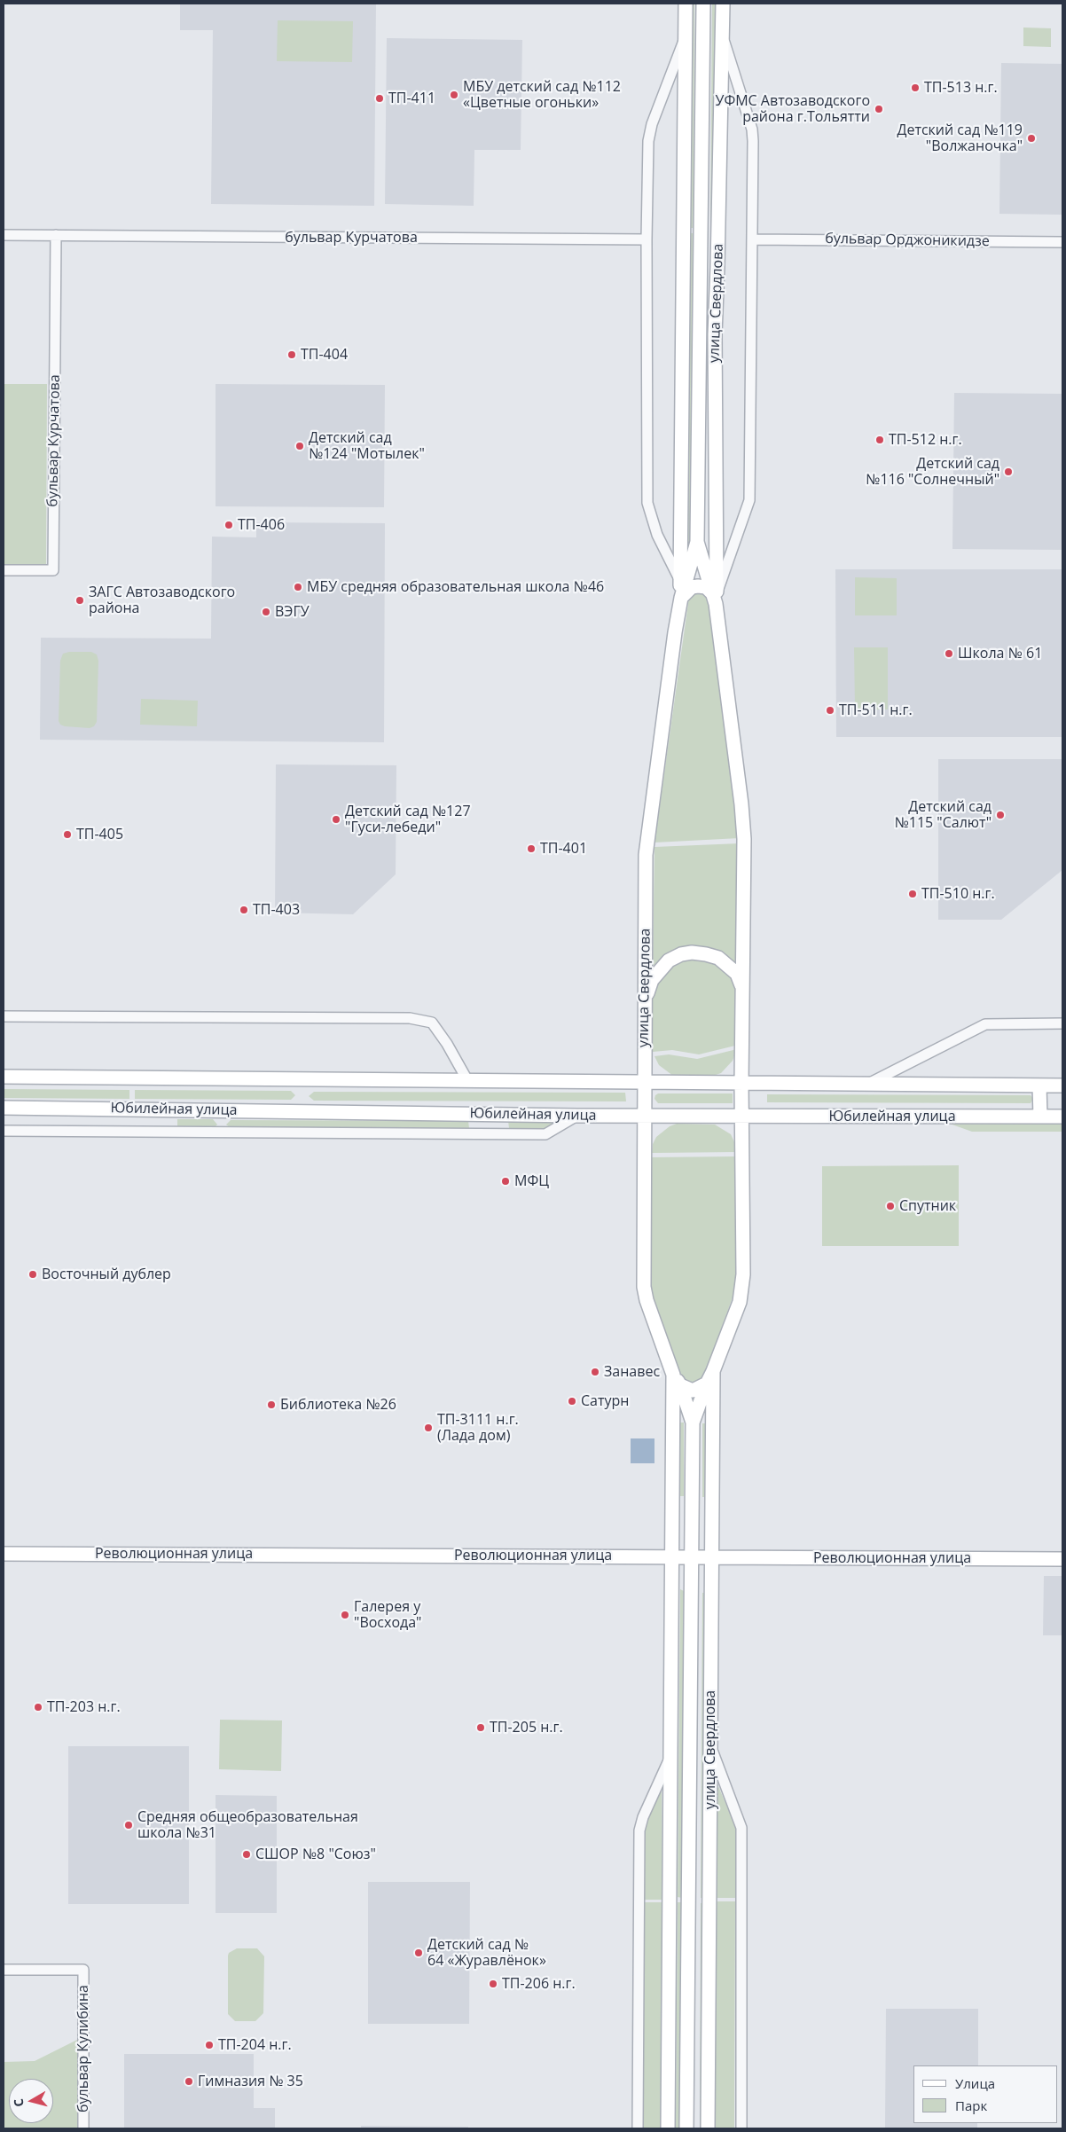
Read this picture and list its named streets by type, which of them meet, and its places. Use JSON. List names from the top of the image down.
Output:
{
  "streets": {
    "main road": ["улица Свердлова", "Юбилейная улица", "Революционная улица"],
    "street": ["бульвар Курчатова", "бульвар Орджоникидзе", "бульвар Кулибина"]
  },
  "crossings": [
    ["улица Свердлова", "Юбилейная улица"],
    ["улица Свердлова", "Революционная улица"]
  ],
  "places": [
    "ТП-513 н.г.",
    "МБУ детский сад №112 «Цветные огоньки»",
    "ТП-411",
    "УФМС Автозаводского района г.Тольятти",
    "Детский сад №119 \"Волжаночка\"",
    "ТП-404",
    "ТП-512 н.г.",
    "Детский сад №124 \"Мотылек\"",
    "Детский сад №116 \"Солнечный\"",
    "ТП-406",
    "МБУ средняя образовательная школа №46",
    "ЗАГС Автозаводского района",
    "ВЭГУ",
    "Школа № 61",
    "ТП-511 н.г.",
    "Детский сад №115 \"Салют\"",
    "Детский сад №127 \"Гуси-лебеди\"",
    "ТП-405",
    "ТП-401",
    "ТП-510 н.г.",
    "ТП-403",
    "МФЦ",
    "Спутник",
    "Восточный дублер",
    "Занавес",
    "Сатурн",
    "Библиотека №26",
    "ТП-3111 н.г. (Лада дом)",
    "Галерея у \"Восхода\"",
    "ТП-203 н.г.",
    "ТП-205 н.г.",
    "Средняя общеобразовательная школа №31",
    "СШОР №8 \"Союз\"",
    "Детский сад № 64 «Журавлёнок»",
    "ТП-206 н.г.",
    "ТП-204 н.г.",
    "Гимназия № 35"
  ],
  "legend": ["Улица", "Парк"],
  "north": "left"
}
